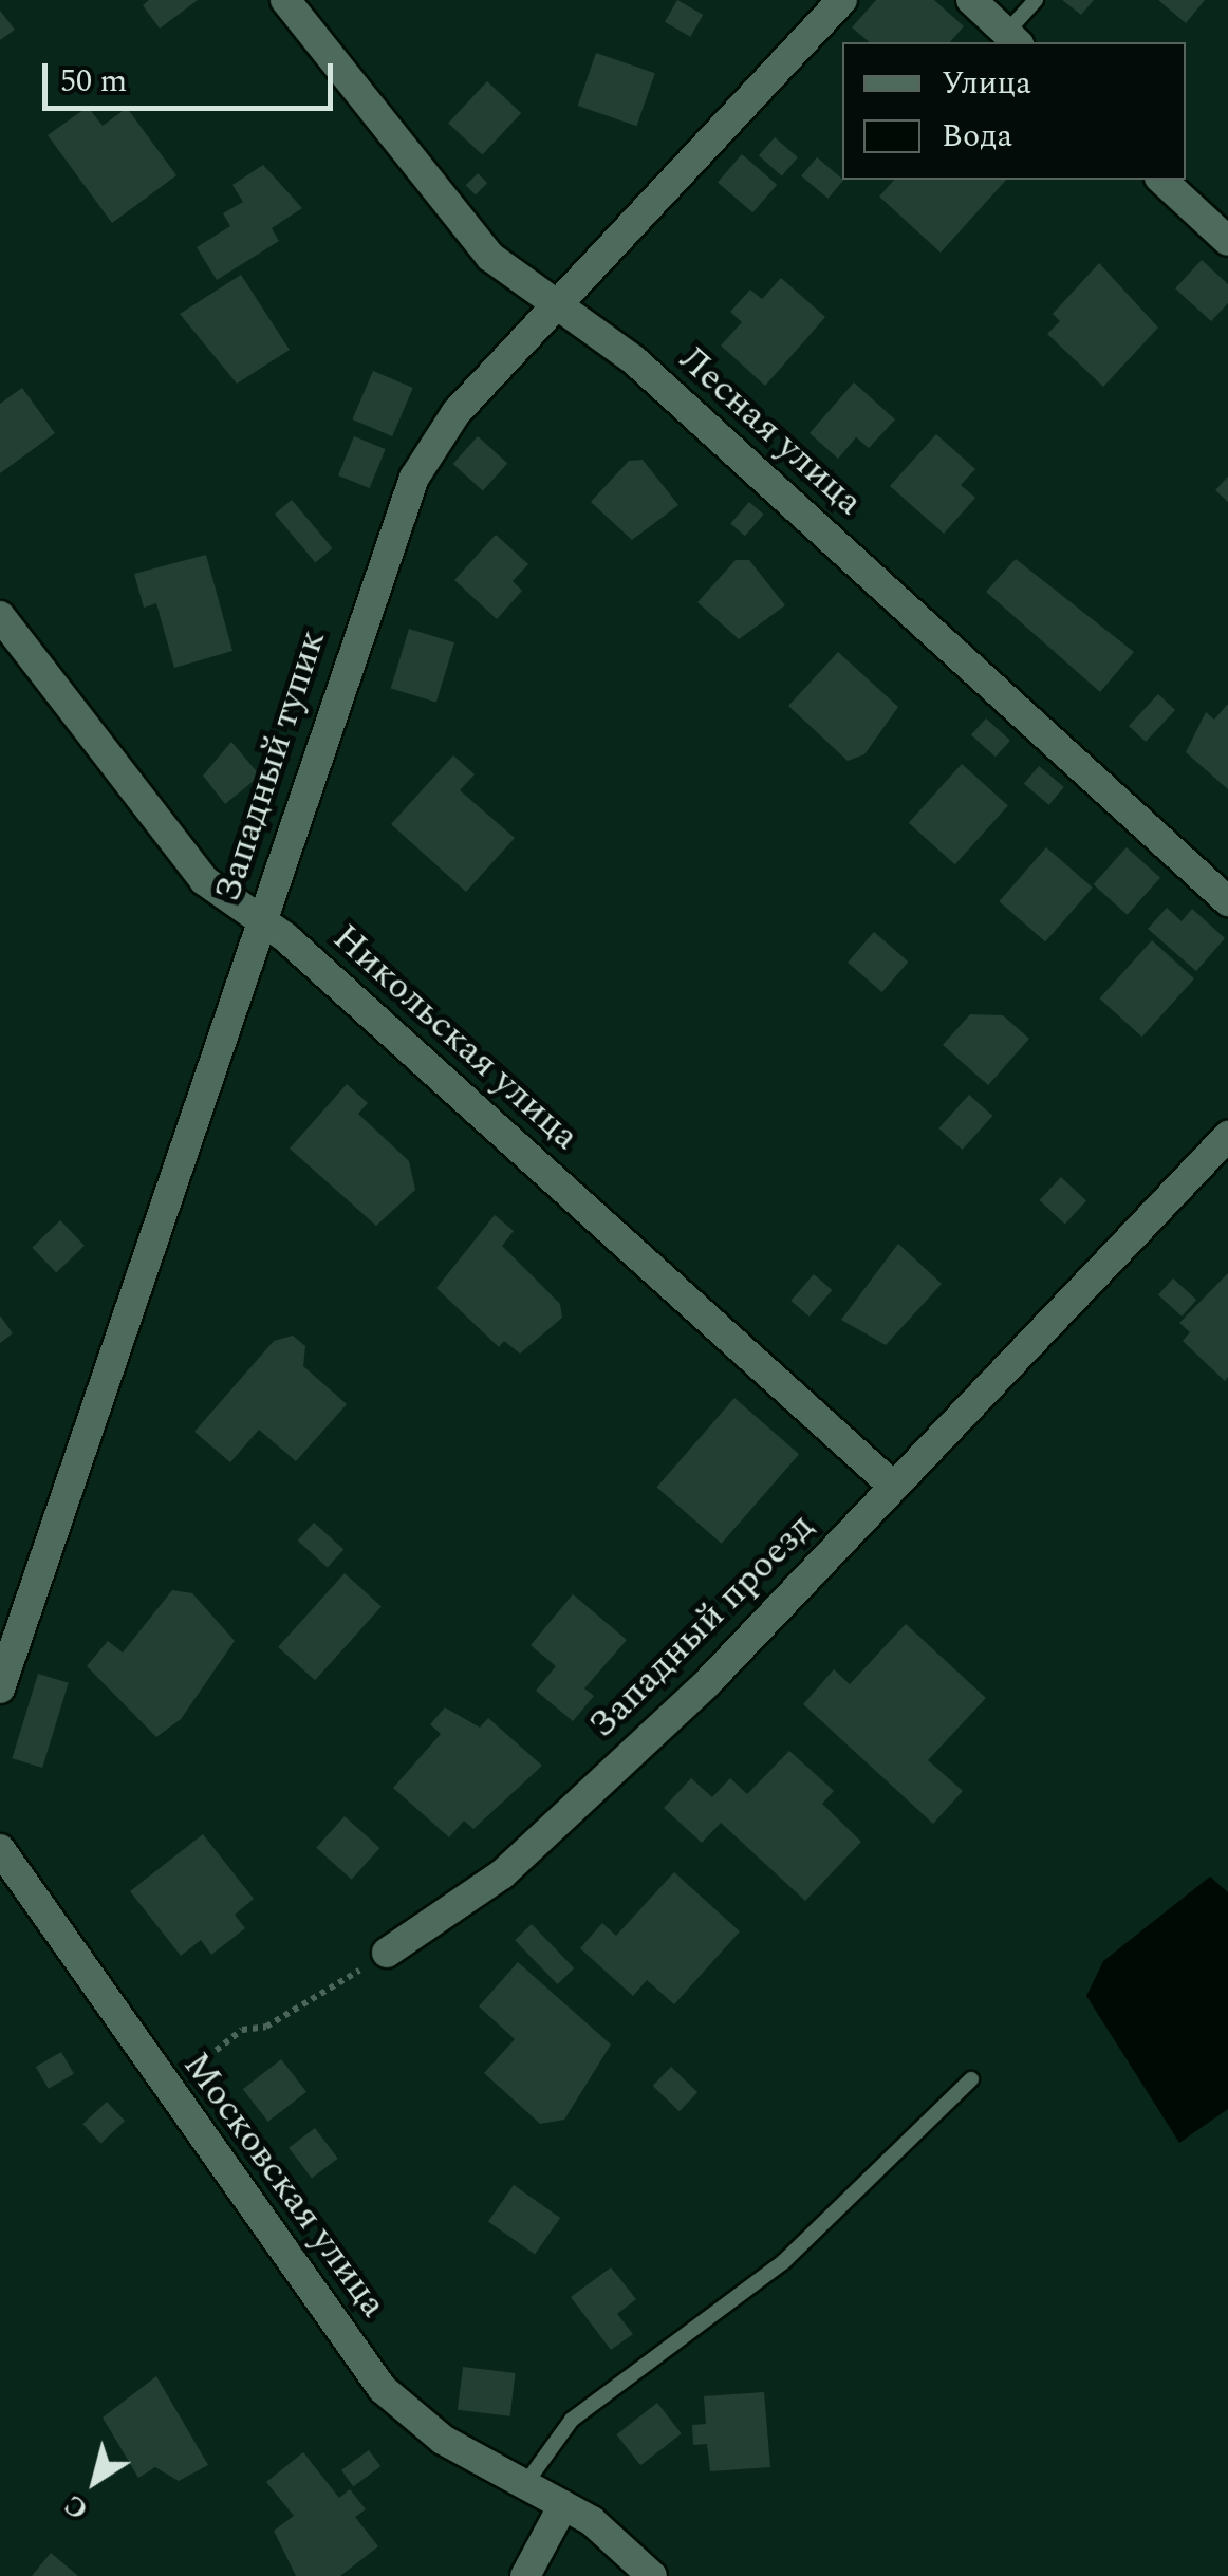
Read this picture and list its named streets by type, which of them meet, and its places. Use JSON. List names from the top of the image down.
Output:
{
  "streets": {
    "street": [
      "Лесная улица",
      "Западный тупик",
      "Никольская улица",
      "Западный проезд",
      "Московская улица"
    ]
  },
  "crossings": [
    ["Лесная улица", "Западный тупик"],
    ["Западный тупик", "Никольская улица"],
    ["Никольская улица", "Западный проезд"]
  ],
  "legend": ["Улица", "Вода"],
  "scale_bar": "50 m",
  "north": "bottom left"
}
